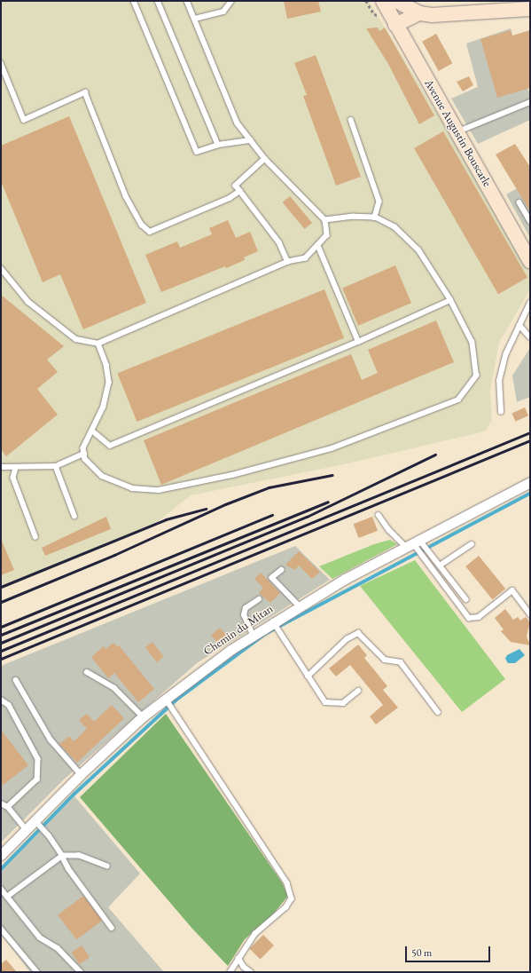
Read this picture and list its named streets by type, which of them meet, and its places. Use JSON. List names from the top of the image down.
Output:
{
  "streets": {
    "street": ["Avenue Augustin Bouscarle", "Chemin du Mitan"]
  },
  "scale_bar": "50 m"
}
